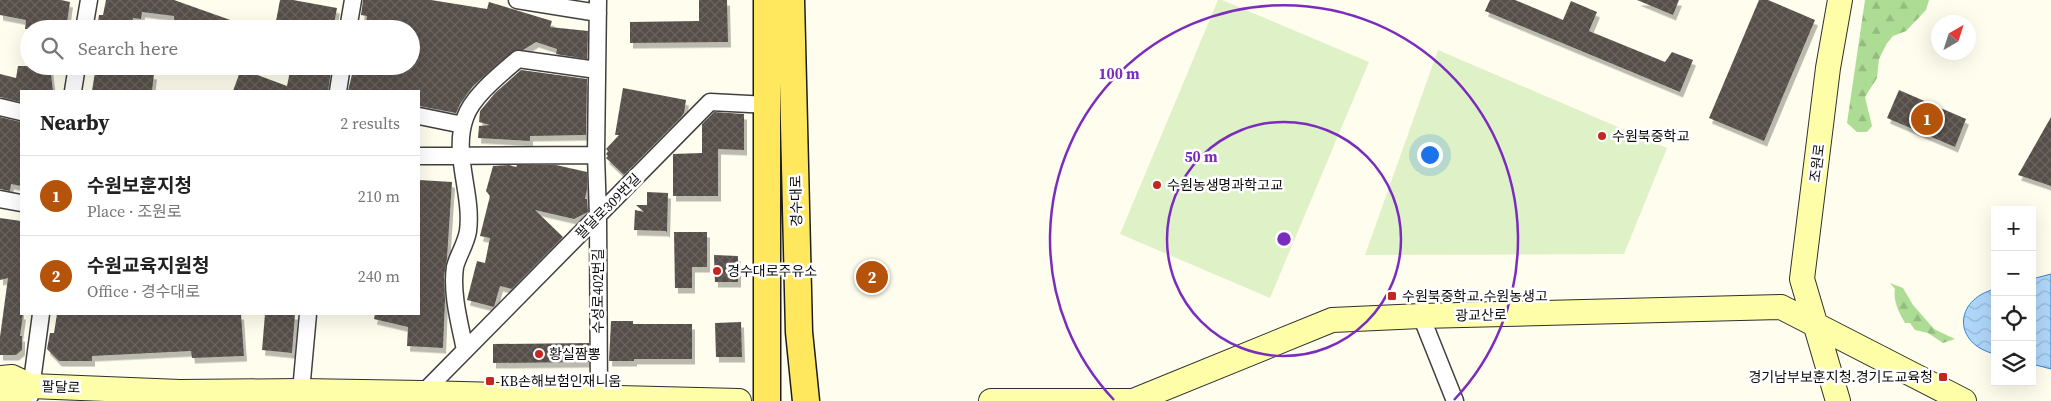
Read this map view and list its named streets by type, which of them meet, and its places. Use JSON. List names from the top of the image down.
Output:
{
  "streets": {
    "main road": [
      "조원로",
      "경수대로",
      "광교산로",
      "팔달로"
    ],
    "street": ["팔달로309번길", "수성로402번길"]
  },
  "crossings": [
    ["조원로", "광교산로"],
    ["경수대로", "팔달로309번길"],
    ["팔달로309번길", "수성로402번길"],
    ["팔달로309번길", "팔달로"],
    ["수성로402번길", "팔달로"]
  ],
  "places": {
    "other": [
      "수원북중학교",
      "수원농생명과학고교",
      "경수대로주유소",
      "황실짬뽕"
    ],
    "transit": ["수원북중학교.수원농생고", "경기남부보훈지청.경기도교육청", "KB손해보험인재니움"]
  },
  "north": "top right",
  "page": {
    "search": "Search here",
    "heading": ["Nearby", "2 results"],
    "pins": ["1", "2"],
    "list": [
      {
        "mark": "1",
        "name": "수원보훈지청",
        "note": "Place · 조원로",
        "value": "210 m"
      },
      {
        "mark": "2",
        "name": "수원교육지원청",
        "note": "Office · 경수대로",
        "value": "240 m"
      }
    ],
    "map_buttons": ["+", "−"]
  },
  "rings": ["100 m", "50 m"]
}
